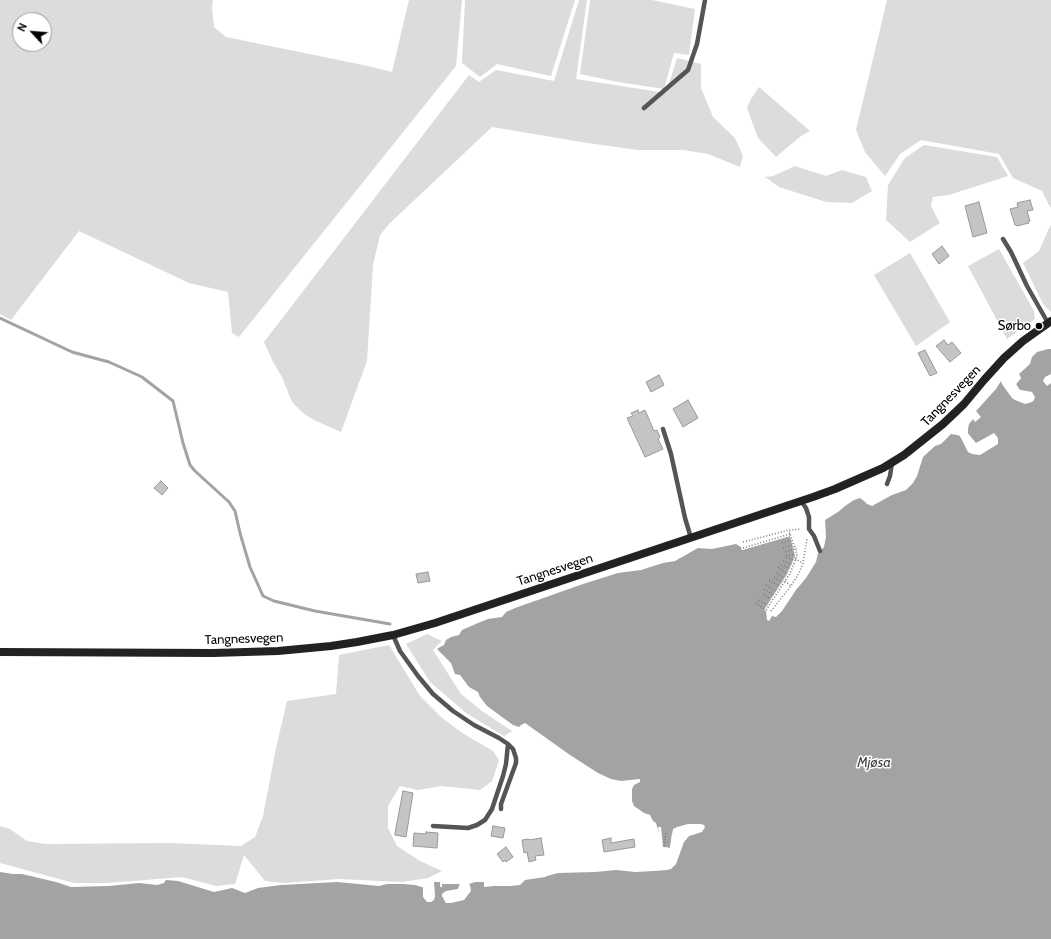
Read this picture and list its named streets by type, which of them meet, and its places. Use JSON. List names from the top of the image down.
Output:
{
  "streets": {
    "main road": ["Tangnesvegen"]
  },
  "water": ["Mjøsa"],
  "places": ["Sørbo"],
  "north": "top left"
}
